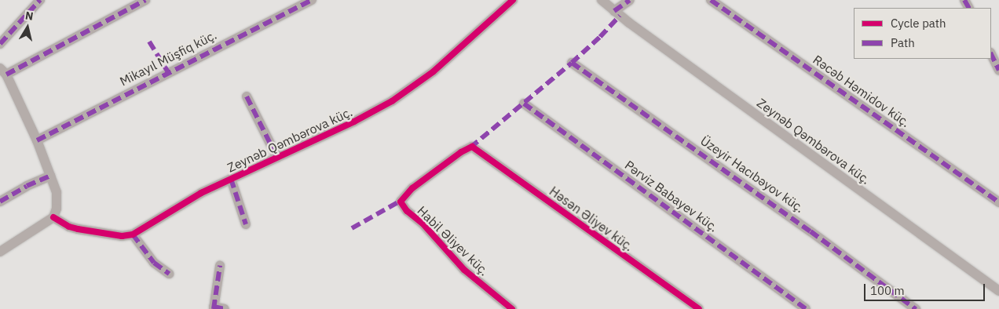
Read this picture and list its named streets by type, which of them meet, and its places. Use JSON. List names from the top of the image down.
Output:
{
  "streets": {
    "street": [
      "Mikayıl Müşfiq küç.",
      "Rəcəb Həmidov küç.",
      "Zeynəb Qəmbərova küç.",
      "Üzeyir Hacıbəyov küç.",
      "Pərviz Babayev küç.",
      "Həsən Əliyev küç.",
      "Habil Əliyev küç."
    ]
  },
  "crossings": [
    ["Həsən Əliyev küç.", "Habil Əliyev küç."]
  ],
  "legend": ["Cycle path", "Path"],
  "scale_bar": "100 m",
  "north": "top"
}
